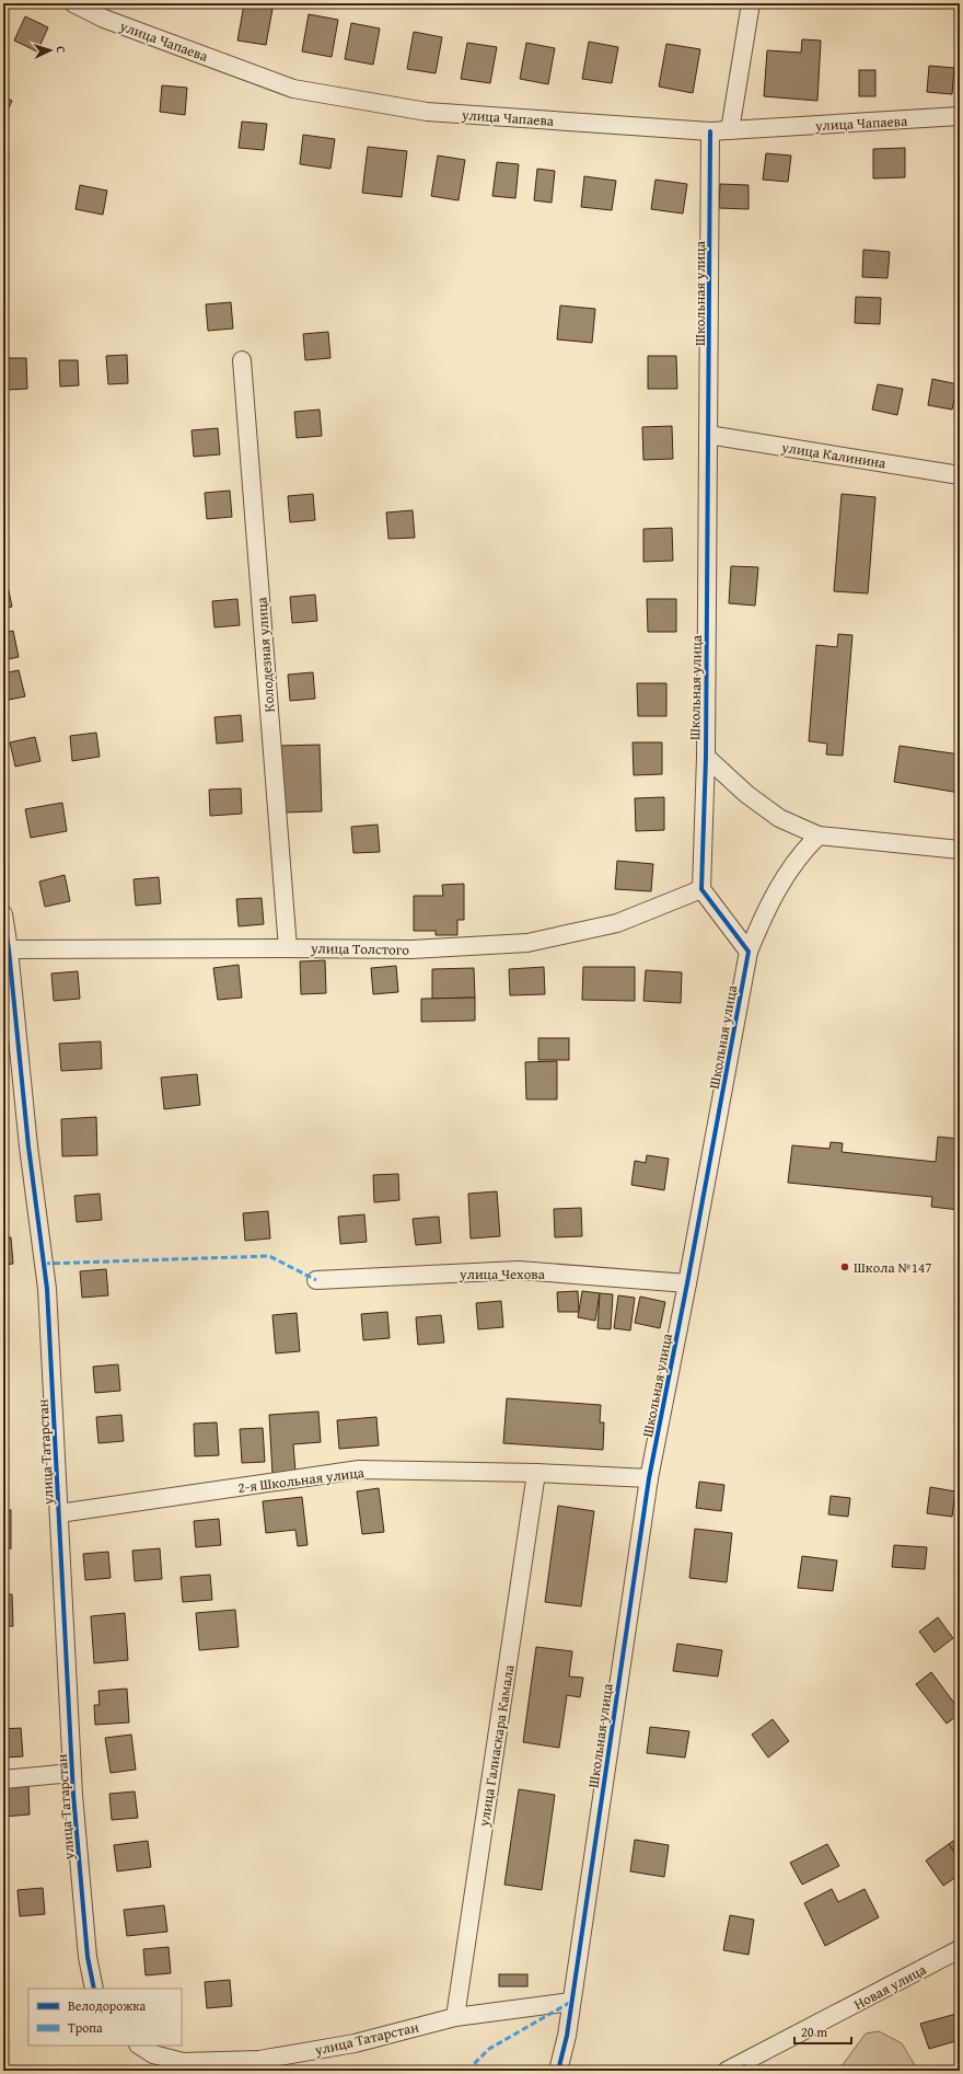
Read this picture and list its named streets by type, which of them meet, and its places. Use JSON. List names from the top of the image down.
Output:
{
  "streets": {
    "street": [
      "улица Чапаева",
      "Школьная улица",
      "улица Калинина",
      "Колодезная улица",
      "улица Толстого",
      "улица Чехова",
      "улица Татарстан",
      "2-я Школьная улица",
      "улица Галиаскара Камала",
      "Новая улица"
    ]
  },
  "crossings": [
    ["улица Чапаева", "Школьная улица"],
    ["Школьная улица", "улица Калинина"],
    ["Школьная улица", "улица Толстого"],
    ["Школьная улица", "улица Чехова"],
    ["Школьная улица", "улица Татарстан"],
    ["Школьная улица", "2-я Школьная улица"],
    ["Колодезная улица", "улица Толстого"],
    ["улица Толстого", "улица Татарстан"],
    ["улица Татарстан", "2-я Школьная улица"],
    ["улица Татарстан", "улица Галиаскара Камала"],
    ["2-я Школьная улица", "улица Галиаскара Камала"]
  ],
  "places": ["Школа №147"],
  "legend": ["Велодорожка", "Тропа"],
  "scale_bar": "20 m",
  "north": "right"
}
